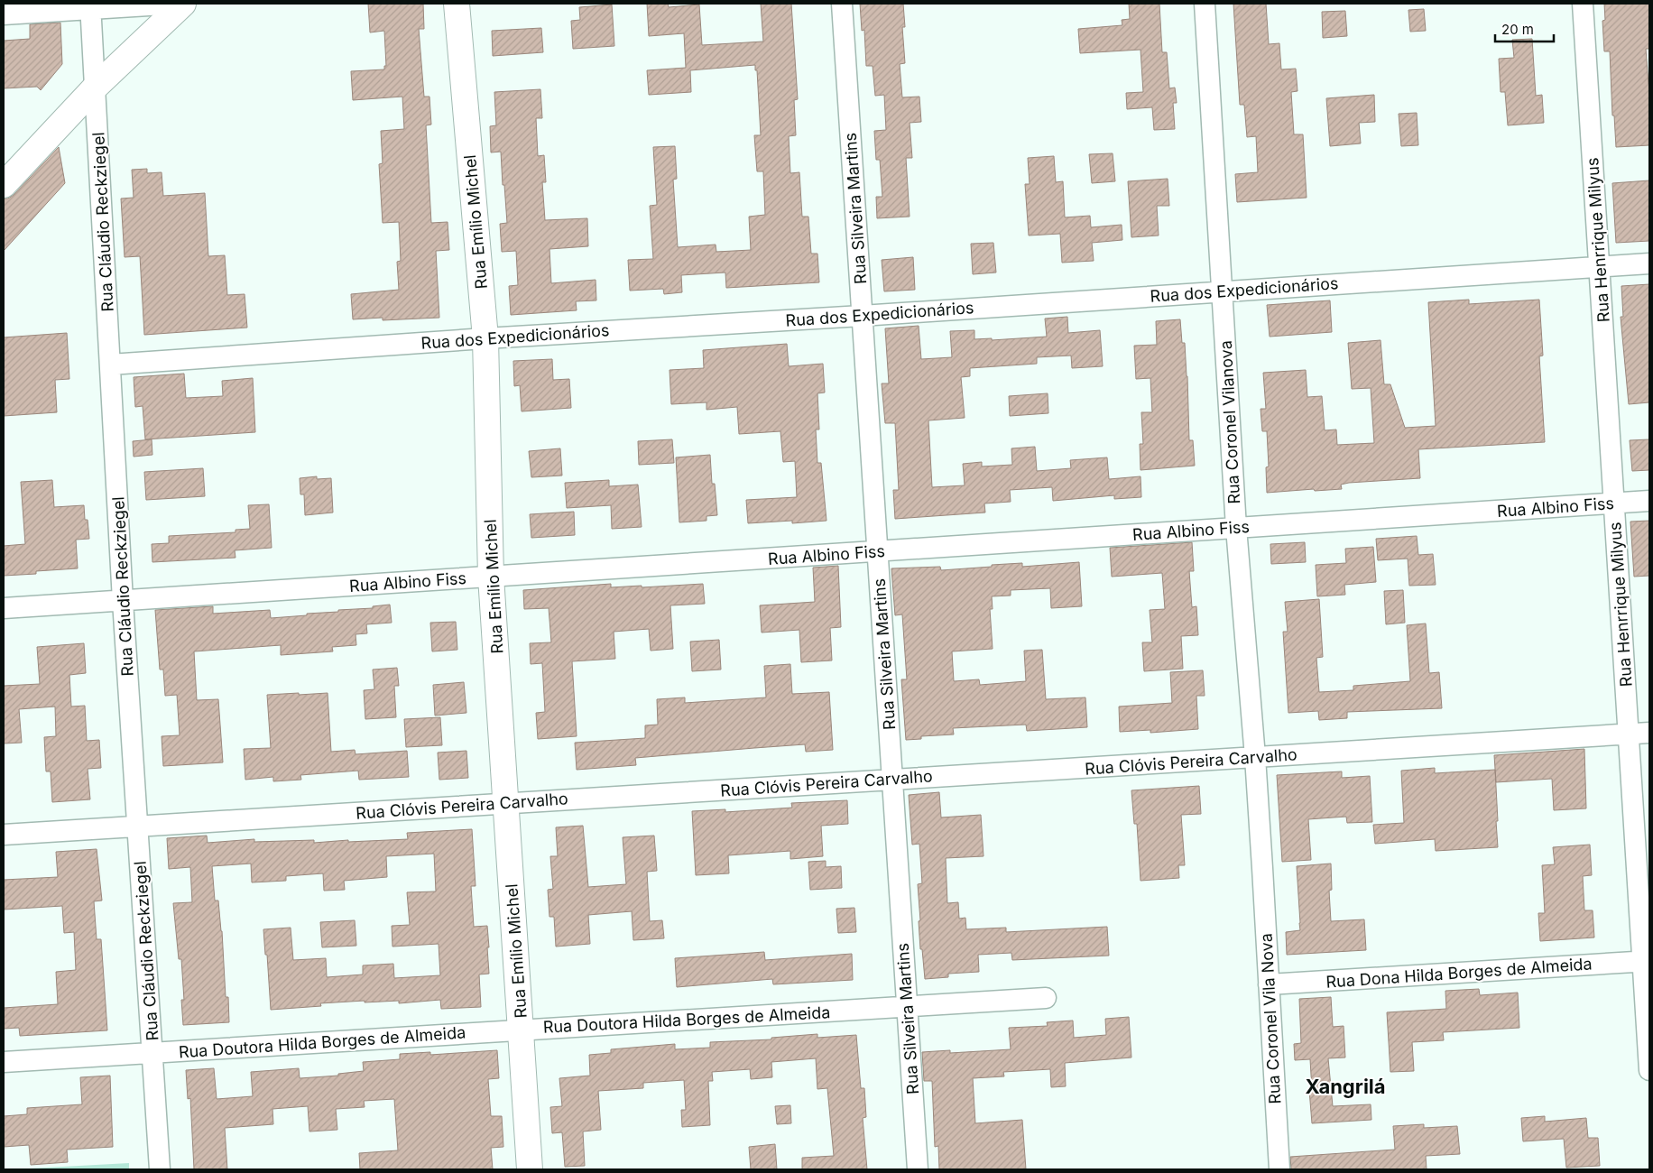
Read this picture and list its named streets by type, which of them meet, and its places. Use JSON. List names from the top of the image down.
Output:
{
  "streets": {
    "street": [
      "Rua Silveira Martins",
      "Rua Cláudio Reckziegel",
      "Rua Emílio Michel",
      "Rua Henrrique Milyus",
      "Rua dos Expedicionários",
      "Rua Coronel Vilanova",
      "Rua Albino Fiss",
      "Rua Clóvis Pereira Carvalho",
      "Rua Dona Hilda Borges de Almeida",
      "Rua Coronel Vila Nova",
      "Rua Doutora Hilda Borges de Almeida"
    ]
  },
  "crossings": [
    ["Rua Silveira Martins", "Rua dos Expedicionários"],
    ["Rua Silveira Martins", "Rua Albino Fiss"],
    ["Rua Silveira Martins", "Rua Clóvis Pereira Carvalho"],
    ["Rua Silveira Martins", "Rua Doutora Hilda Borges de Almeida"],
    ["Rua Cláudio Reckziegel", "Rua dos Expedicionários"],
    ["Rua Cláudio Reckziegel", "Rua Albino Fiss"],
    ["Rua Cláudio Reckziegel", "Rua Clóvis Pereira Carvalho"],
    ["Rua Cláudio Reckziegel", "Rua Doutora Hilda Borges de Almeida"],
    ["Rua Emílio Michel", "Rua dos Expedicionários"],
    ["Rua Emílio Michel", "Rua Albino Fiss"],
    ["Rua Emílio Michel", "Rua Clóvis Pereira Carvalho"],
    ["Rua Emílio Michel", "Rua Doutora Hilda Borges de Almeida"],
    ["Rua Henrrique Milyus", "Rua dos Expedicionários"],
    ["Rua Henrrique Milyus", "Rua Albino Fiss"],
    ["Rua Henrrique Milyus", "Rua Clóvis Pereira Carvalho"],
    ["Rua Henrrique Milyus", "Rua Dona Hilda Borges de Almeida"],
    ["Rua dos Expedicionários", "Rua Coronel Vilanova"],
    ["Rua Coronel Vilanova", "Rua Albino Fiss"],
    ["Rua Coronel Vilanova", "Rua Clóvis Pereira Carvalho"],
    ["Rua Coronel Vilanova", "Rua Coronel Vila Nova"],
    ["Rua Dona Hilda Borges de Almeida", "Rua Coronel Vila Nova"]
  ],
  "districts": ["Xangrilá"],
  "scale_bar": "20 m"
}
